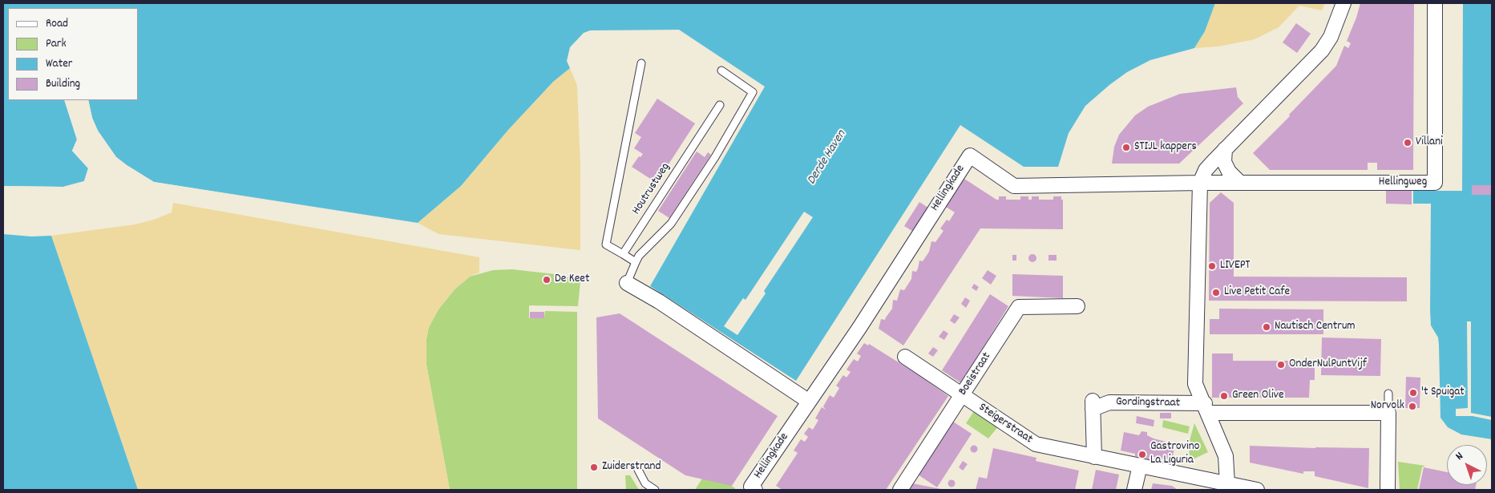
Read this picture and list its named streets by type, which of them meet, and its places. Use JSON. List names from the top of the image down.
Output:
{
  "streets": {
    "street": [
      "Hellingweg",
      "Hellingkade",
      "Boeistraat",
      "Gordingstraat",
      "Steigerstraat"
    ],
    "lane": ["Houtrustweg"]
  },
  "crossings": [
    ["Hellingweg", "Hellingkade"],
    ["Boeistraat", "Steigerstraat"],
    ["Gordingstraat", "Steigerstraat"]
  ],
  "water": ["Derde Haven"],
  "places": [
    "Villani",
    "STIJL kappers",
    "LIVEPT",
    "De Keet",
    "Live Petit Cafe",
    "Nautisch Centrum",
    "OnderNulPuntVijf",
    "'t Spuigat",
    "Green Olive",
    "Norvolk",
    "Gastrovino La Liguria",
    "Zuiderstrand"
  ],
  "legend": [
    "Road",
    "Park",
    "Water",
    "Building"
  ],
  "north": "top left"
}
